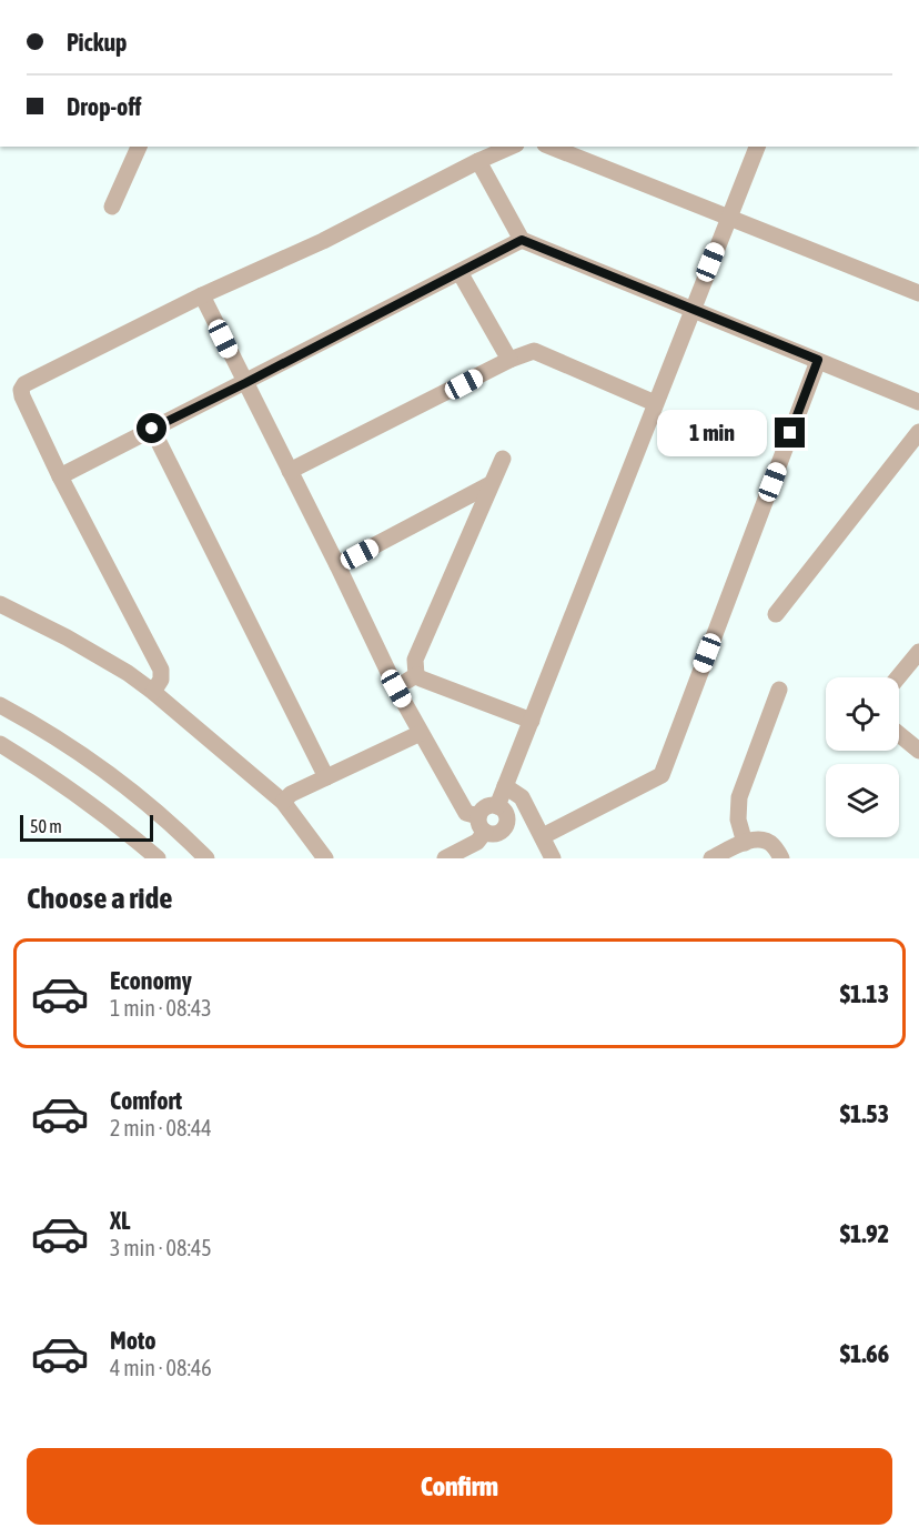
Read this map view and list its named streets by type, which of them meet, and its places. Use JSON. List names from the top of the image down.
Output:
{
  "scale_bar": "50 m",
  "page": {
    "banner": ["Pickup", "Drop-off"],
    "bubble": "1 min",
    "scale": "50 m",
    "heading": "Choose a ride",
    "list": [
      {
        "name": "Economy",
        "note": "1 min · 08:43",
        "value": "$1.13"
      },
      {
        "name": "Comfort",
        "note": "2 min · 08:44",
        "value": "$1.53"
      },
      {
        "name": "XL",
        "note": "3 min · 08:45",
        "value": "$1.92"
      },
      {
        "name": "Moto",
        "note": "4 min · 08:46",
        "value": "$1.66"
      }
    ],
    "buttons": "Confirm"
  }
}
